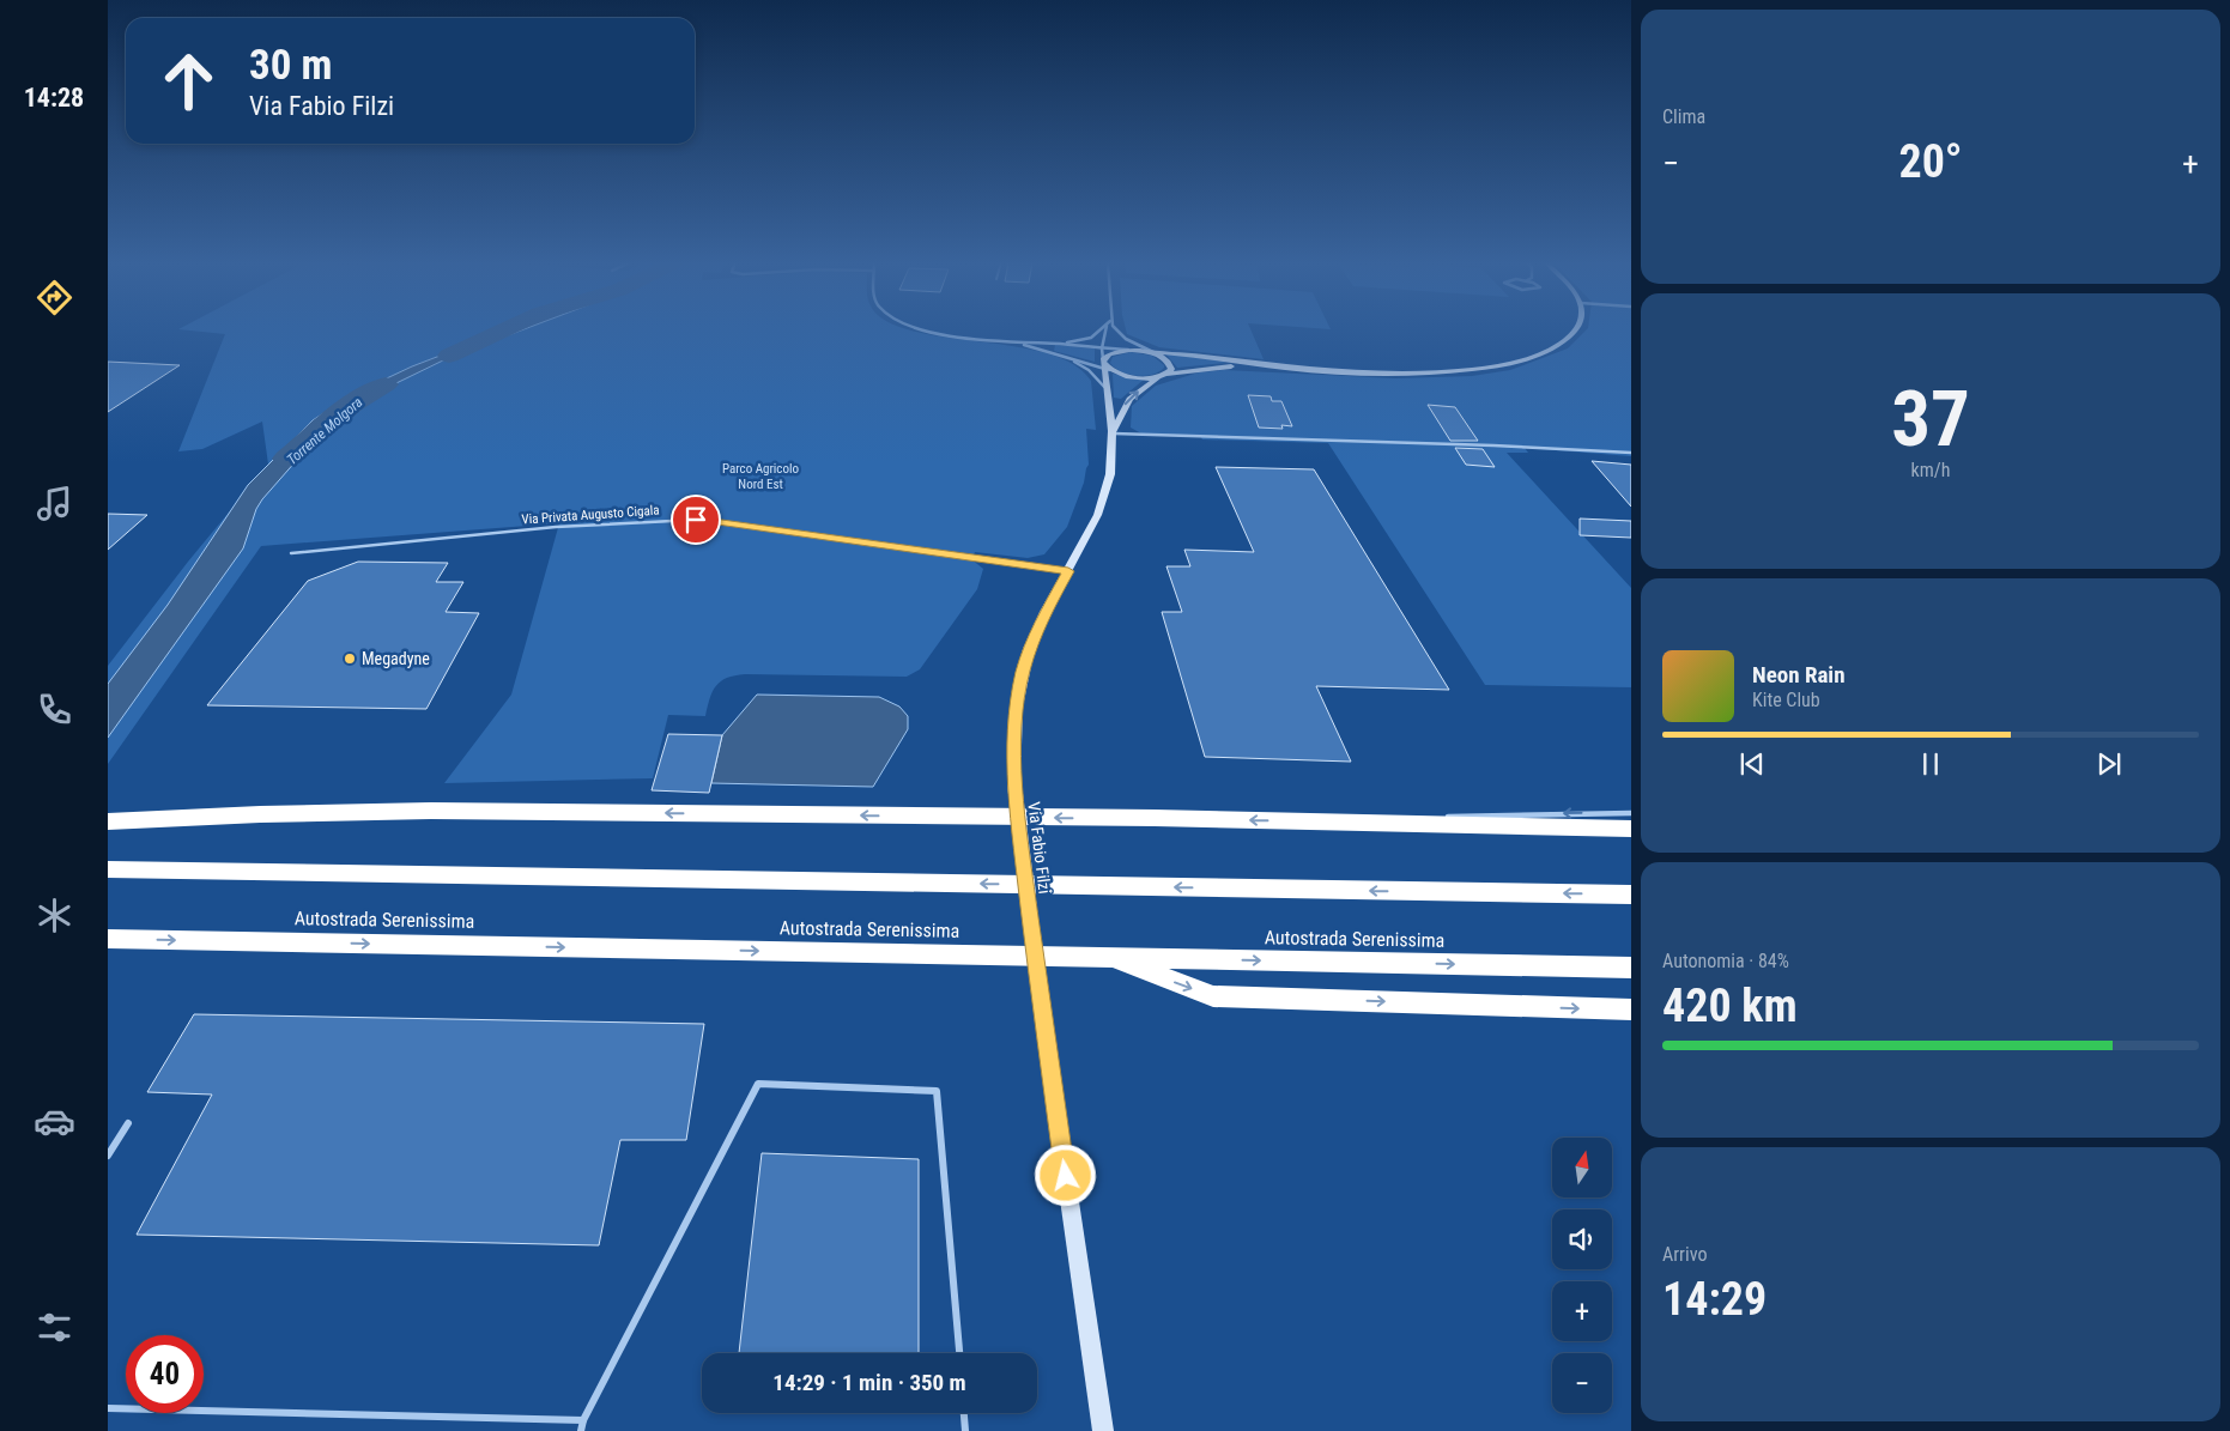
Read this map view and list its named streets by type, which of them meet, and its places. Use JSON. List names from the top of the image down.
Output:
{
  "streets": {
    "highway": ["Autostrada Serenissima"],
    "street": ["Via Fabio Filzi"],
    "lane": ["Via Privata Augusto Cigala"]
  },
  "crossings": [
    ["Via Privata Augusto Cigala", "Via Fabio Filzi"]
  ],
  "water": ["Torrente Molgora"],
  "parks": ["Parco Agricolo Nord Est"],
  "places": ["Megadyne"],
  "north": "top",
  "page": {
    "tabs": "14:28",
    "tile": [
      "Clima",
      ["37", "km/h"],
      ["Autonomia · 84%", "420 km"],
      ["Arrivo", "14:29"]
    ],
    "turn": ["30 m", "Via Fabio Filzi"],
    "heat": ["−", "20°", "+"],
    "song": ["Neon Rain", "Kite Club"],
    "map_buttons": ["+", "−"],
    "limit": "40",
    "trip": "14:29 · 1 min · 350 m"
  }
}
